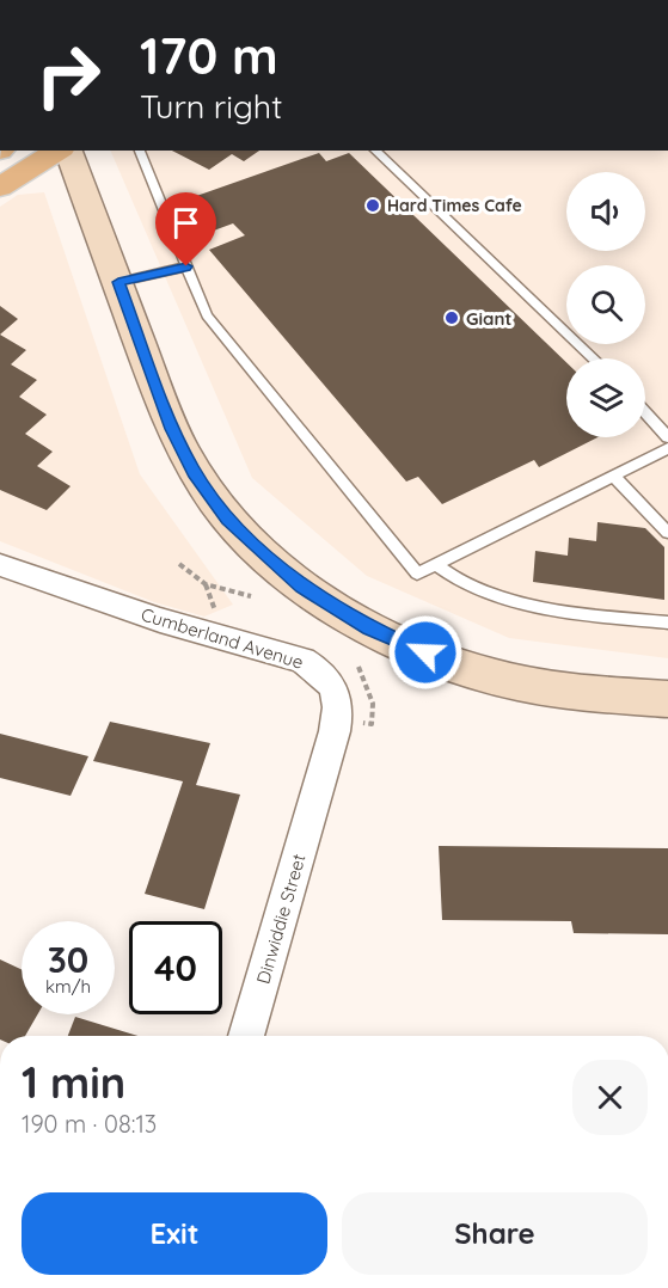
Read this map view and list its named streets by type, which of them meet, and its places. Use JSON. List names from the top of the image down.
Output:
{
  "streets": {
    "street": ["Cumberland Avenue", "Dinwiddie Street"]
  },
  "crossings": [
    ["Cumberland Avenue", "Dinwiddie Street"]
  ],
  "places": ["Hard Times Cafe", "Giant"],
  "page": {
    "turn": ["170 m", "Turn right"],
    "speed": "30 km/h",
    "limit": "40",
    "heading": ["1 min", "190 m · 08:13"],
    "buttons": ["Exit", "Share"]
  }
}
